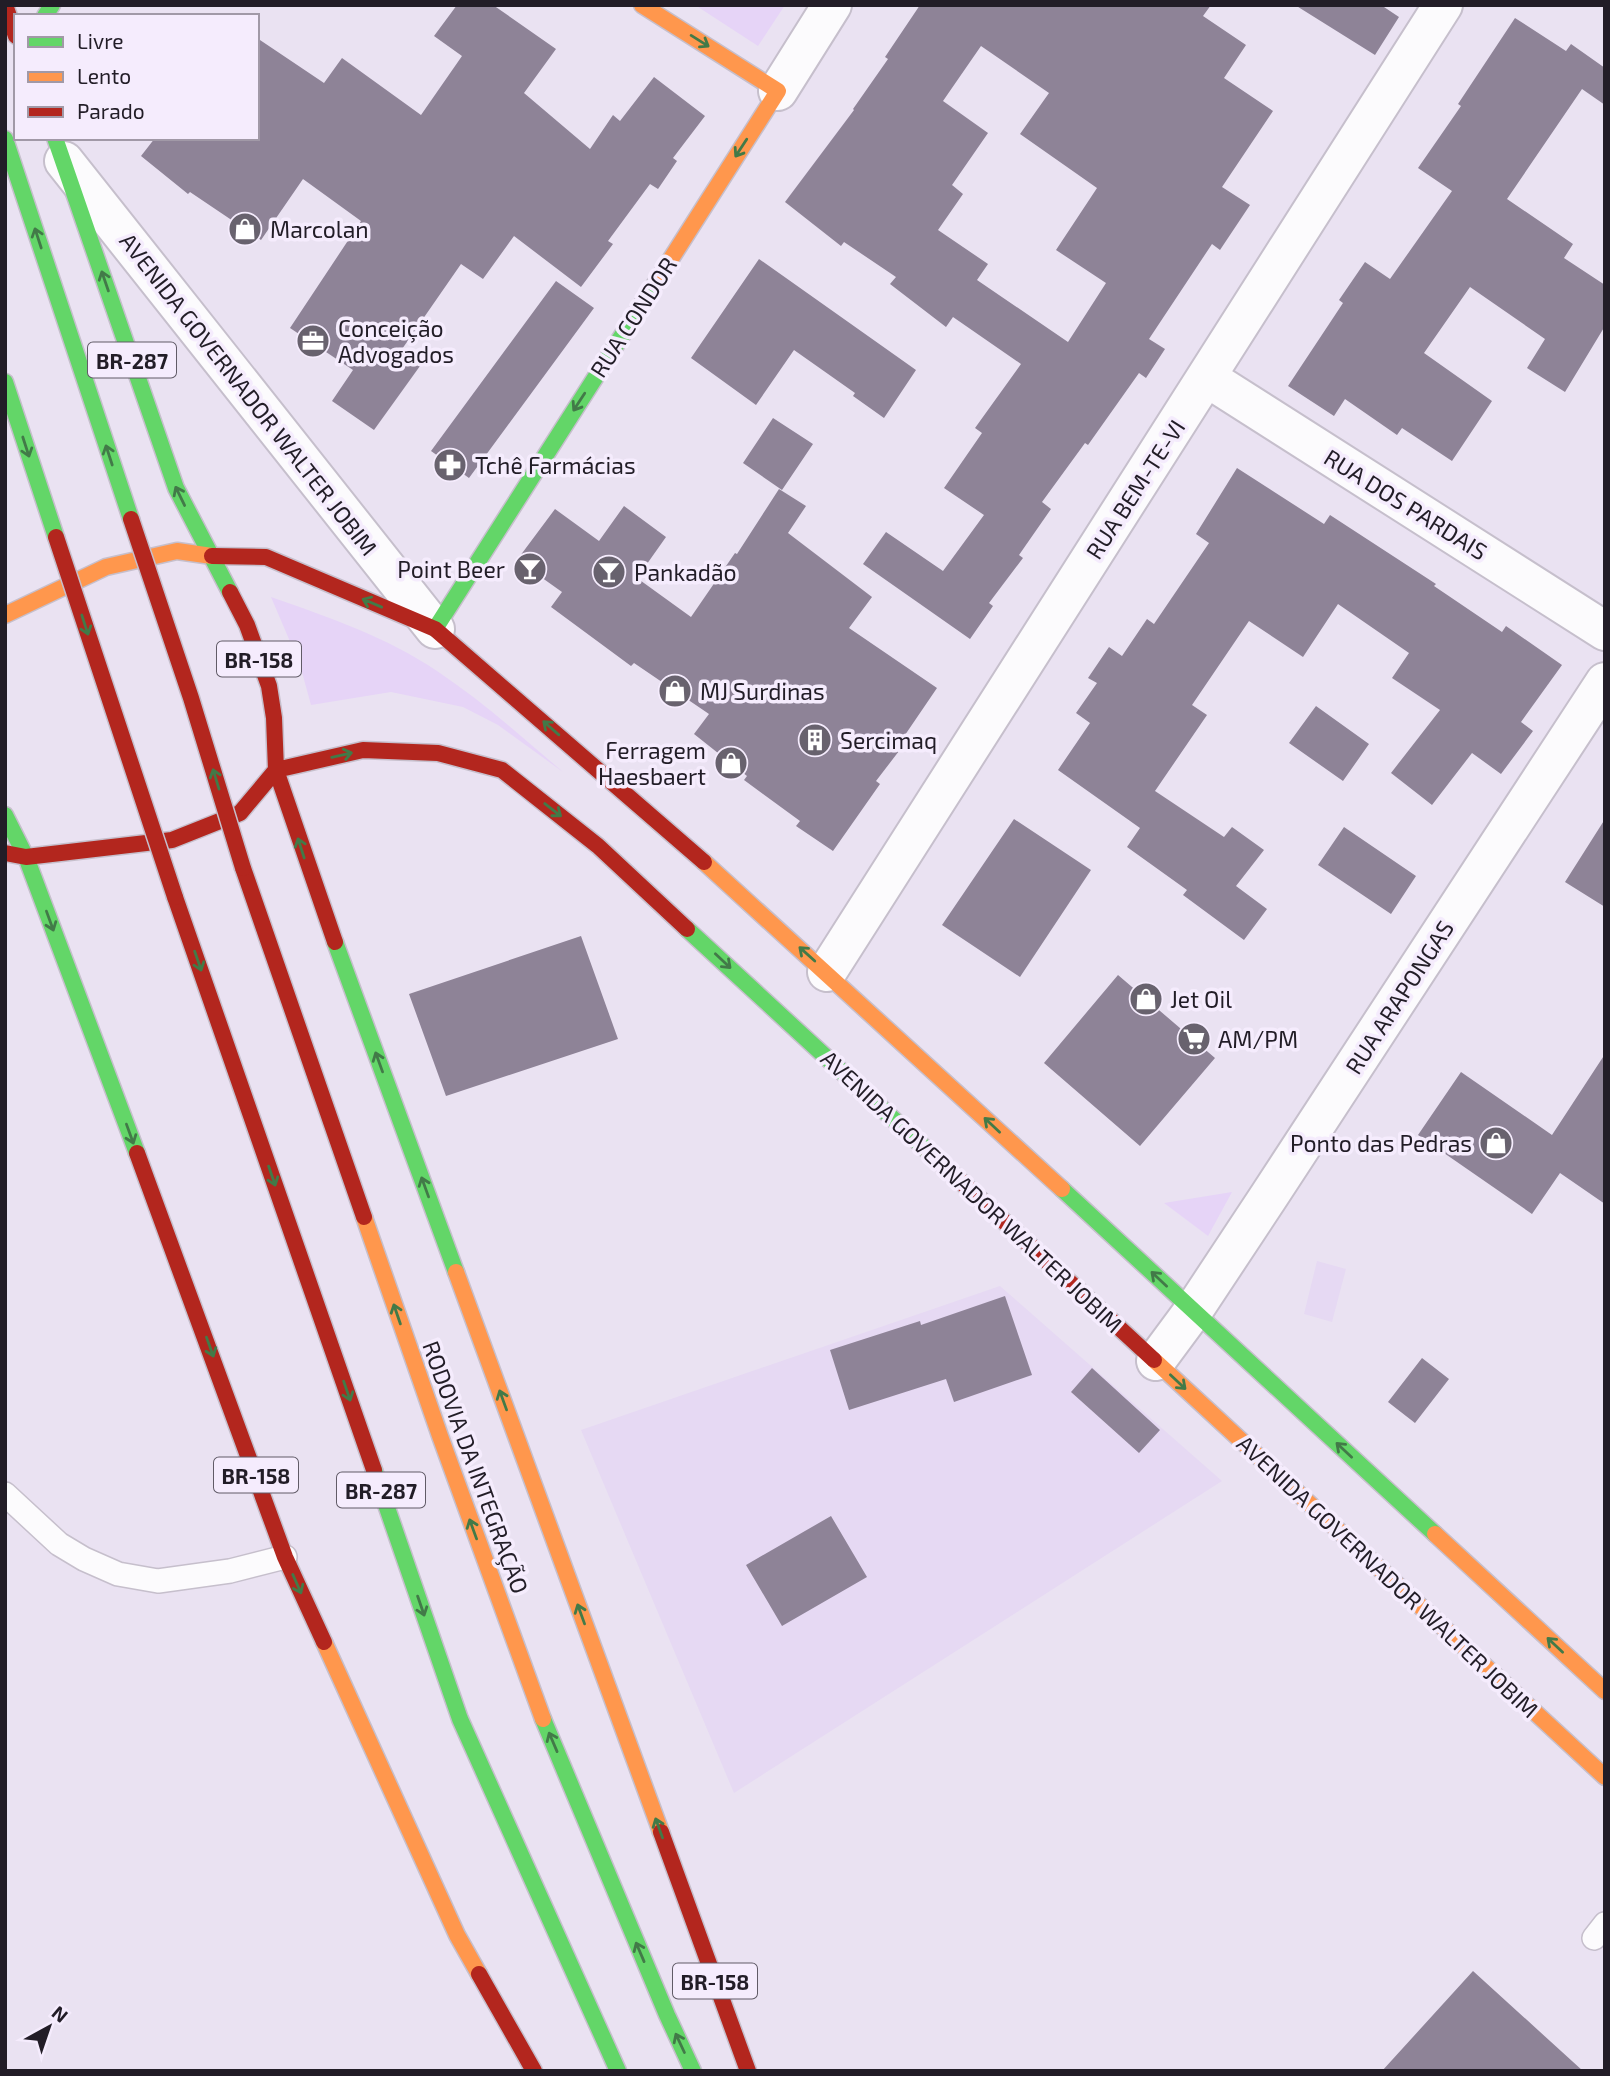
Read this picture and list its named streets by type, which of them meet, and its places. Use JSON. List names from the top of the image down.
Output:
{
  "streets": {
    "main road": [
      "RUA CONDOR",
      "BR-287",
      "AVENIDA GOVERNADOR WALTER JOBIM",
      "BR-158",
      "RODOVIA DA INTEGRAÇÃO"
    ],
    "street": ["RUA BEM-TE-VI", "RUA DOS PARDAIS", "RUA ARAPONGAS"]
  },
  "crossings": [
    ["RUA CONDOR", "AVENIDA GOVERNADOR WALTER JOBIM"],
    ["BR-287", "AVENIDA GOVERNADOR WALTER JOBIM"],
    ["BR-287", "BR-158"],
    ["AVENIDA GOVERNADOR WALTER JOBIM", "RUA BEM-TE-VI"],
    ["AVENIDA GOVERNADOR WALTER JOBIM", "BR-158"],
    ["AVENIDA GOVERNADOR WALTER JOBIM", "RUA ARAPONGAS"],
    ["RUA BEM-TE-VI", "RUA DOS PARDAIS"]
  ],
  "one_way": ["RUA CONDOR"],
  "places": {
    "shop": [
      "Marcolan",
      "MJ Surdinas",
      "Ferragem Haesbaert",
      "Jet Oil",
      "Ponto das Pedras"
    ],
    "office": ["Conceição Advogados"],
    "pharmacy": ["Tchê Farmácias"],
    "bar": ["Point Beer", "Pankadão"],
    "building": ["Sercimaq"],
    "supermarket": ["AM/PM"]
  },
  "legend": ["Livre", "Lento", "Parado"],
  "north": "top right"
}
